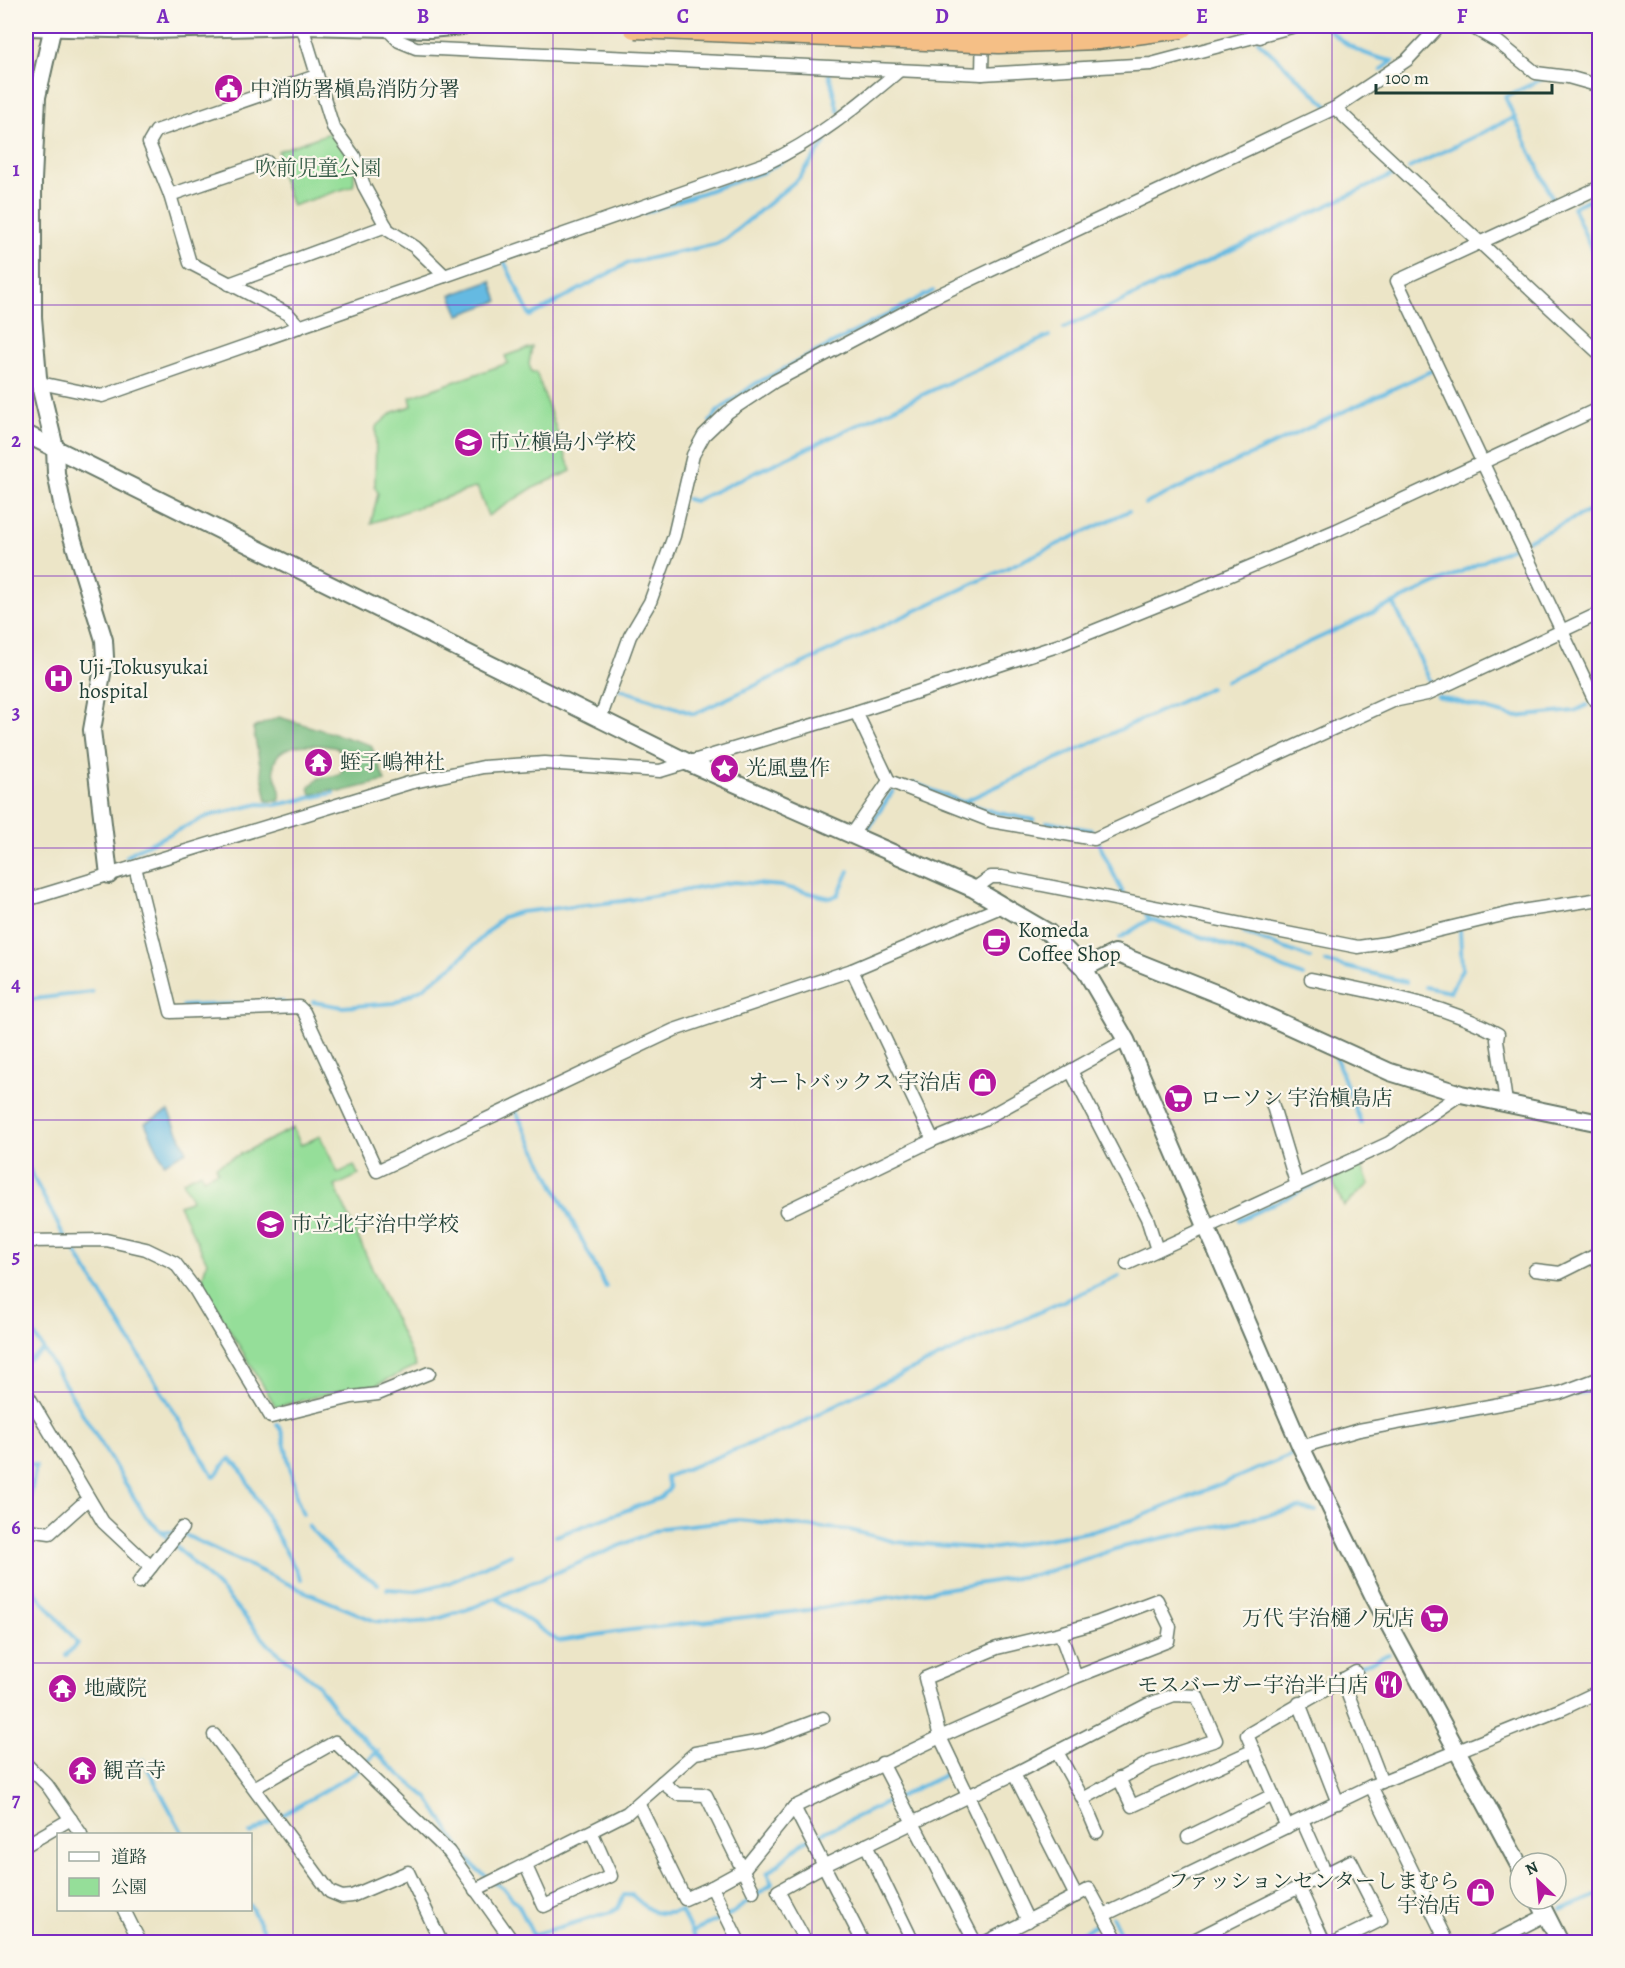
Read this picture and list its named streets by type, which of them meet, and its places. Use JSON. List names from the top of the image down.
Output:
{
  "parks": ["吹前児童公園"],
  "places": {
    "public building": ["中消防署槇島消防分署"],
    "school or university": ["市立槇島小学校", "市立北宇治中学校"],
    "hospital": ["Uji-Tokusyukai hospital"],
    "temple": ["蛭子嶋神社", "地蔵院", "観音寺"],
    "place": ["光風豊作"],
    "cafe": ["Komeda Coffee Shop"],
    "shop": ["オートバックス 宇治店", "ファッションセンターしまむら 宇治店"],
    "supermarket": ["ローソン 宇治槇島店", "万代 宇治樋ノ尻店"],
    "restaurant": ["モスバーガー宇治半白店"]
  },
  "legend": ["道路", "公園"],
  "scale_bar": "100 m",
  "north": "top left",
  "grid": {
    "columns": [
      "A",
      "B",
      "C",
      "D",
      "E",
      "F"
    ],
    "rows": [
      "1",
      "2",
      "3",
      "4",
      "5",
      "6",
      "7"
    ]
  }
}
